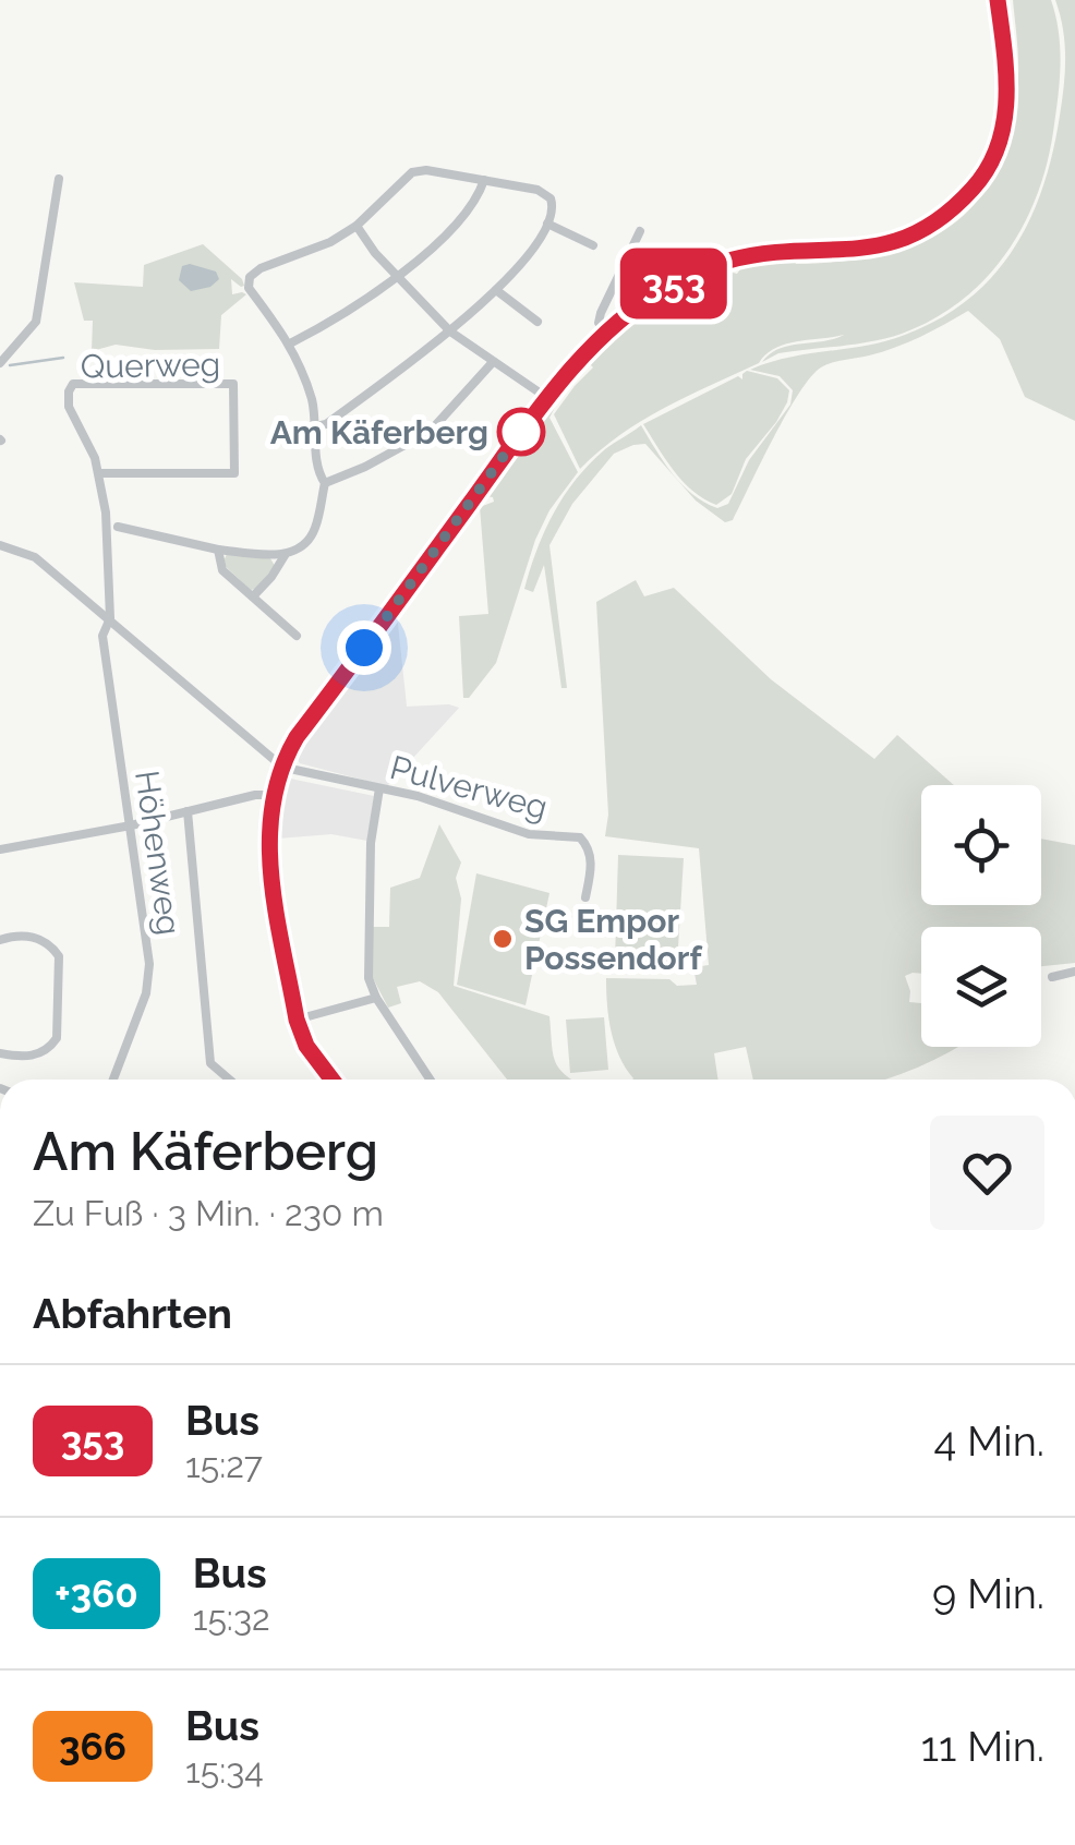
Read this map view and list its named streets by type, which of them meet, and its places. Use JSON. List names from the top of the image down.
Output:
{
  "streets": {
    "street": ["Querweg", "Pulverweg", "Höhenweg"]
  },
  "crossings": [
    ["Querweg", "Höhenweg"]
  ],
  "places": ["Am Käferberg", "SG Empor Possendorf"],
  "lines": ["bus line 353"],
  "page": {
    "on_map": "353",
    "heading": [
      ["Am Käferberg", "Zu Fuß · 3 Min. · 230 m"],
      "Abfahrten"
    ],
    "list": [
      {
        "mark": "353",
        "name": "Bus",
        "note": "15:27",
        "value": "4 Min."
      },
      {
        "mark": "+360",
        "name": "Bus",
        "note": "15:32",
        "value": "9 Min."
      },
      {
        "mark": "366",
        "name": "Bus",
        "note": "15:34",
        "value": "11 Min."
      }
    ]
  }
}
